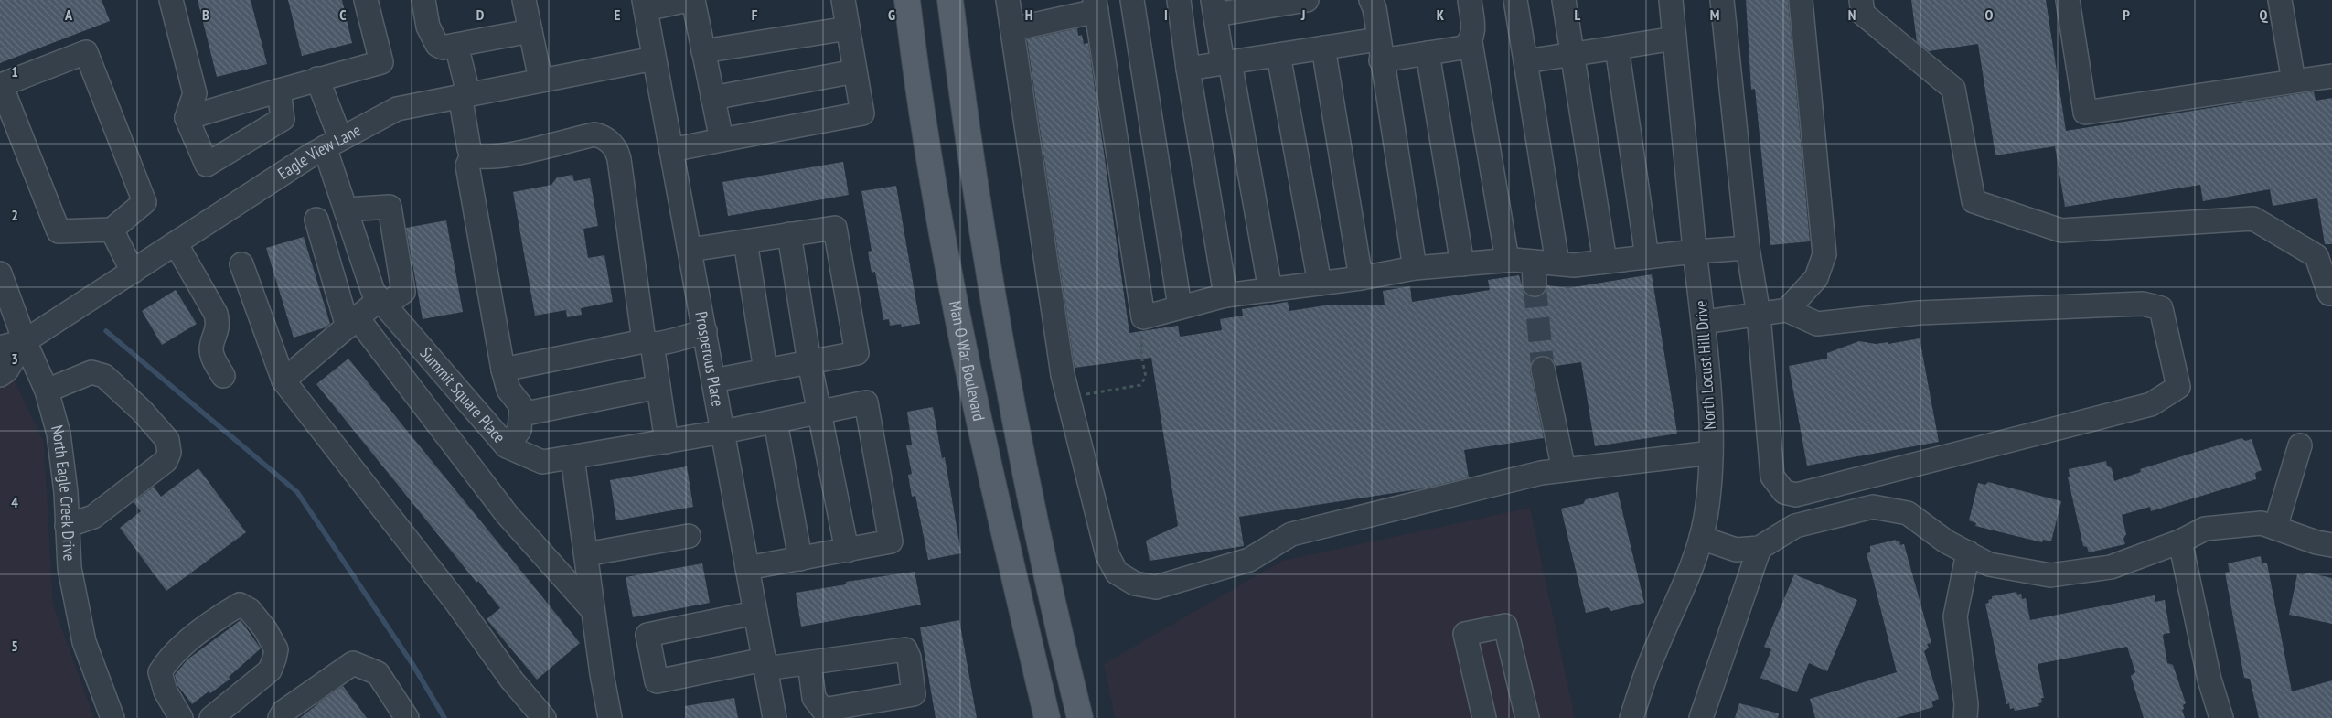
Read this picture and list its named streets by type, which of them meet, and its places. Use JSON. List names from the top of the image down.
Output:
{
  "streets": {
    "main road": ["Man O War Boulevard"],
    "street": [
      "Eagle View Lane",
      "Prosperous Place",
      "North Locust Hill Drive",
      "Summit Square Place",
      "North Eagle Creek Drive"
    ]
  },
  "crossings": [
    ["Eagle View Lane", "Prosperous Place"],
    ["Eagle View Lane", "Summit Square Place"],
    ["Eagle View Lane", "North Eagle Creek Drive"],
    ["Prosperous Place", "Summit Square Place"]
  ],
  "grid": {
    "columns": [
      "A",
      "B",
      "C",
      "D",
      "E",
      "F",
      "G",
      "H",
      "I",
      "J",
      "K",
      "L",
      "M",
      "N",
      "O",
      "P",
      "Q"
    ],
    "rows": [
      "1",
      "2",
      "3",
      "4",
      "5"
    ]
  }
}
